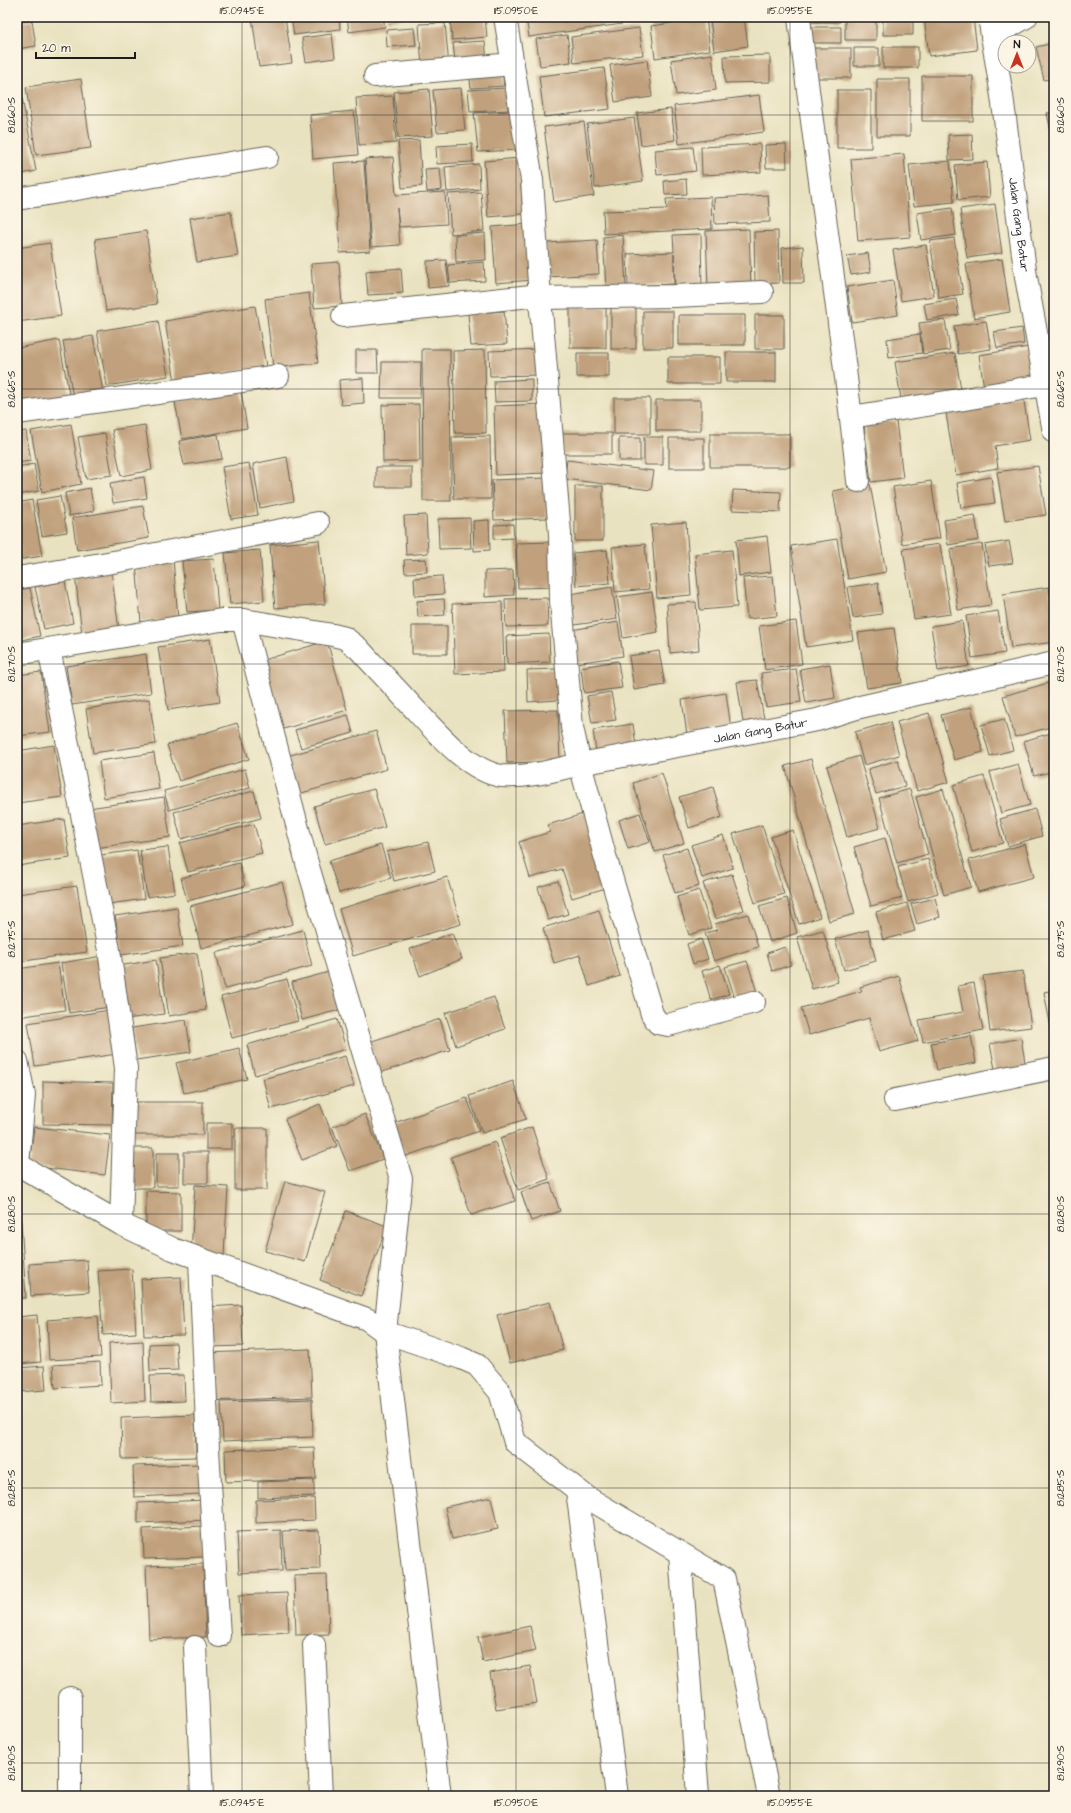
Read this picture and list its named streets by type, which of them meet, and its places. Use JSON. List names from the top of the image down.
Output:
{
  "streets": {
    "street": ["Jalan Gang Batur"]
  },
  "scale_bar": "20 m",
  "north": "top",
  "coordinates": [
    "115.0945°E",
    "115.0950°E",
    "115.0955°E",
    "8.1260°S",
    "8.1265°S",
    "8.1270°S",
    "8.1275°S",
    "8.1280°S",
    "8.1285°S",
    "8.1290°S"
  ]
}
